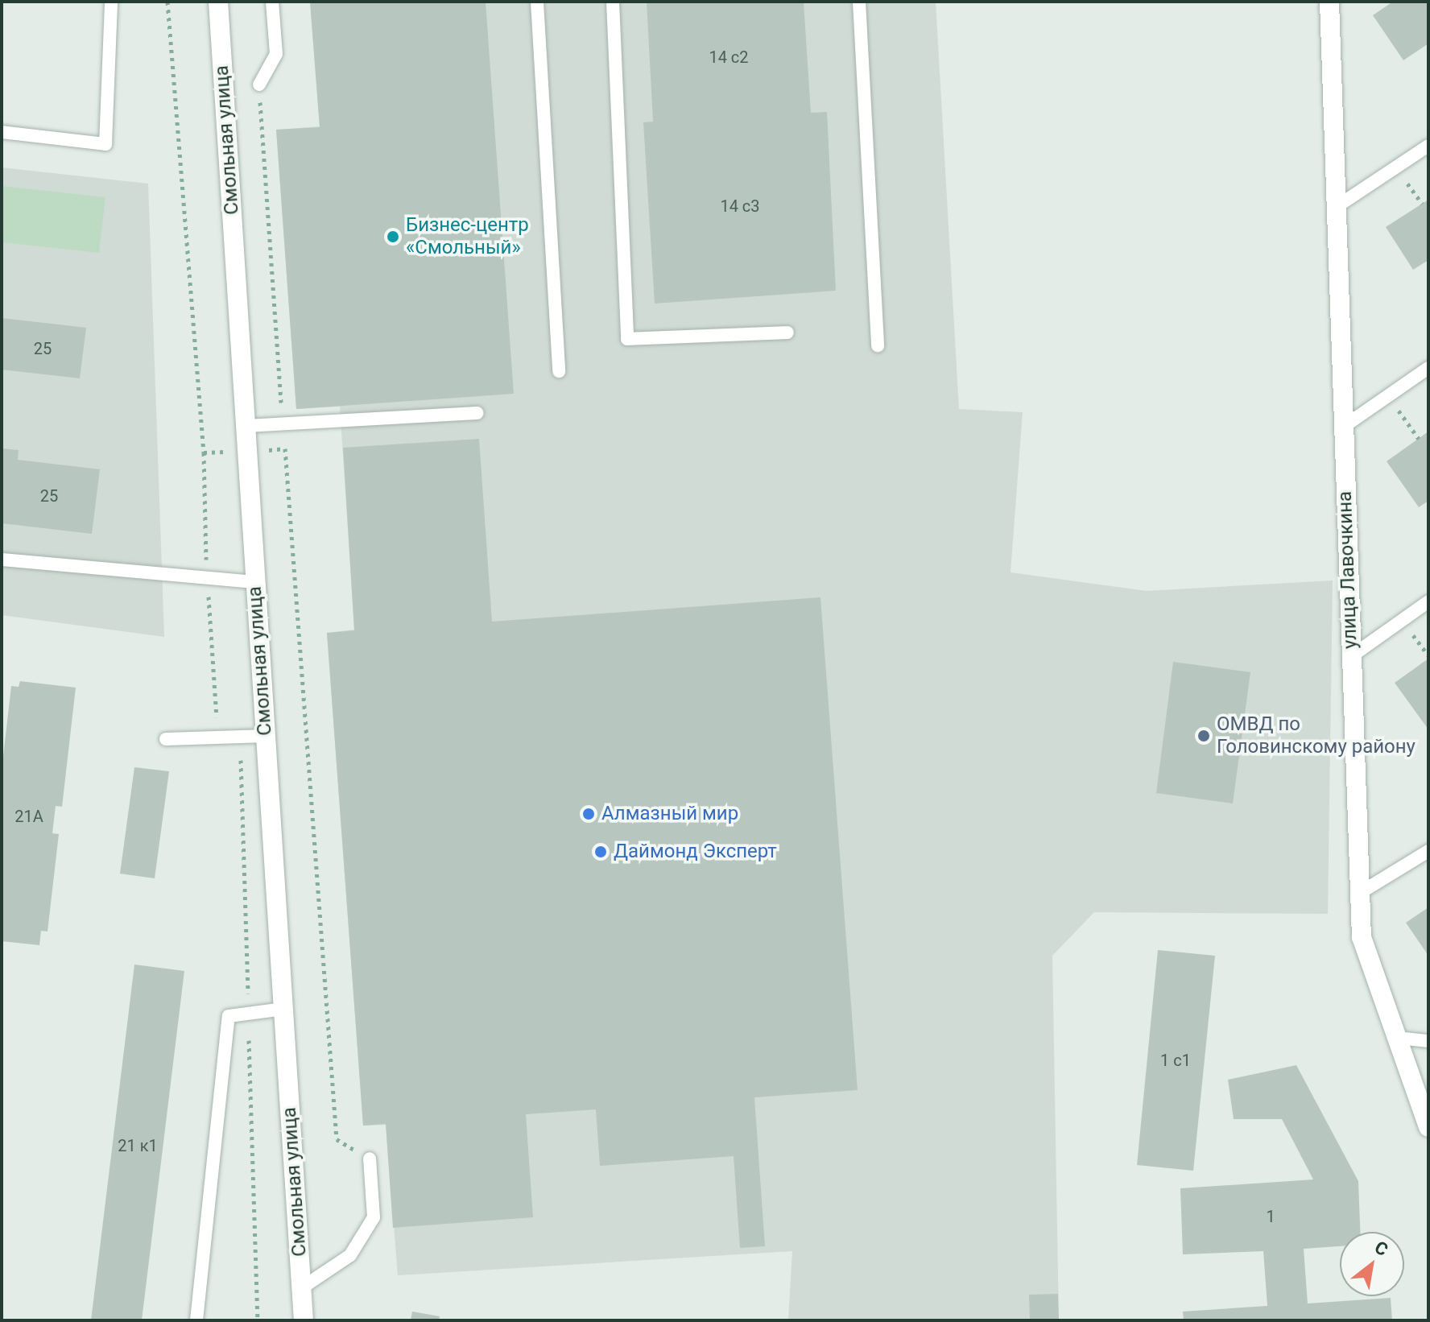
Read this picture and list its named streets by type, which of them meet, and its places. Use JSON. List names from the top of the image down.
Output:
{
  "streets": {
    "street": ["Смольная улица", "улица Лавочкина"]
  },
  "places": [
    "Бизнес-центр «Смольный»",
    "ОМВД по Головинскому району",
    "Алмазный мир",
    "Даймонд Эксперт"
  ],
  "house_numbers": [
    "14 с2",
    "14 с3",
    "25",
    "25",
    "21А",
    "1 с1",
    "21 к1",
    "1"
  ],
  "north": "top right"
}
